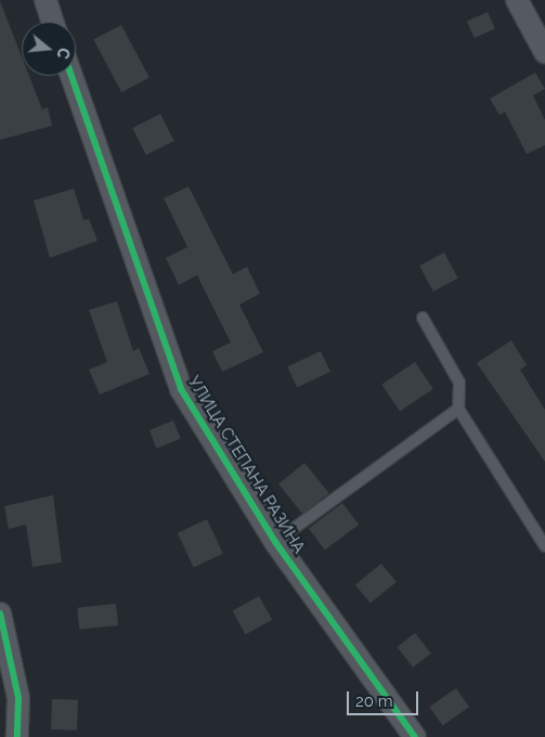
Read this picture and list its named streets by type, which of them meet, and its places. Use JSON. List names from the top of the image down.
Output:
{
  "streets": {
    "street": ["УЛИЦА СТЕПАНА РАЗИНА"]
  },
  "scale_bar": "20 m",
  "north": "right"
}
